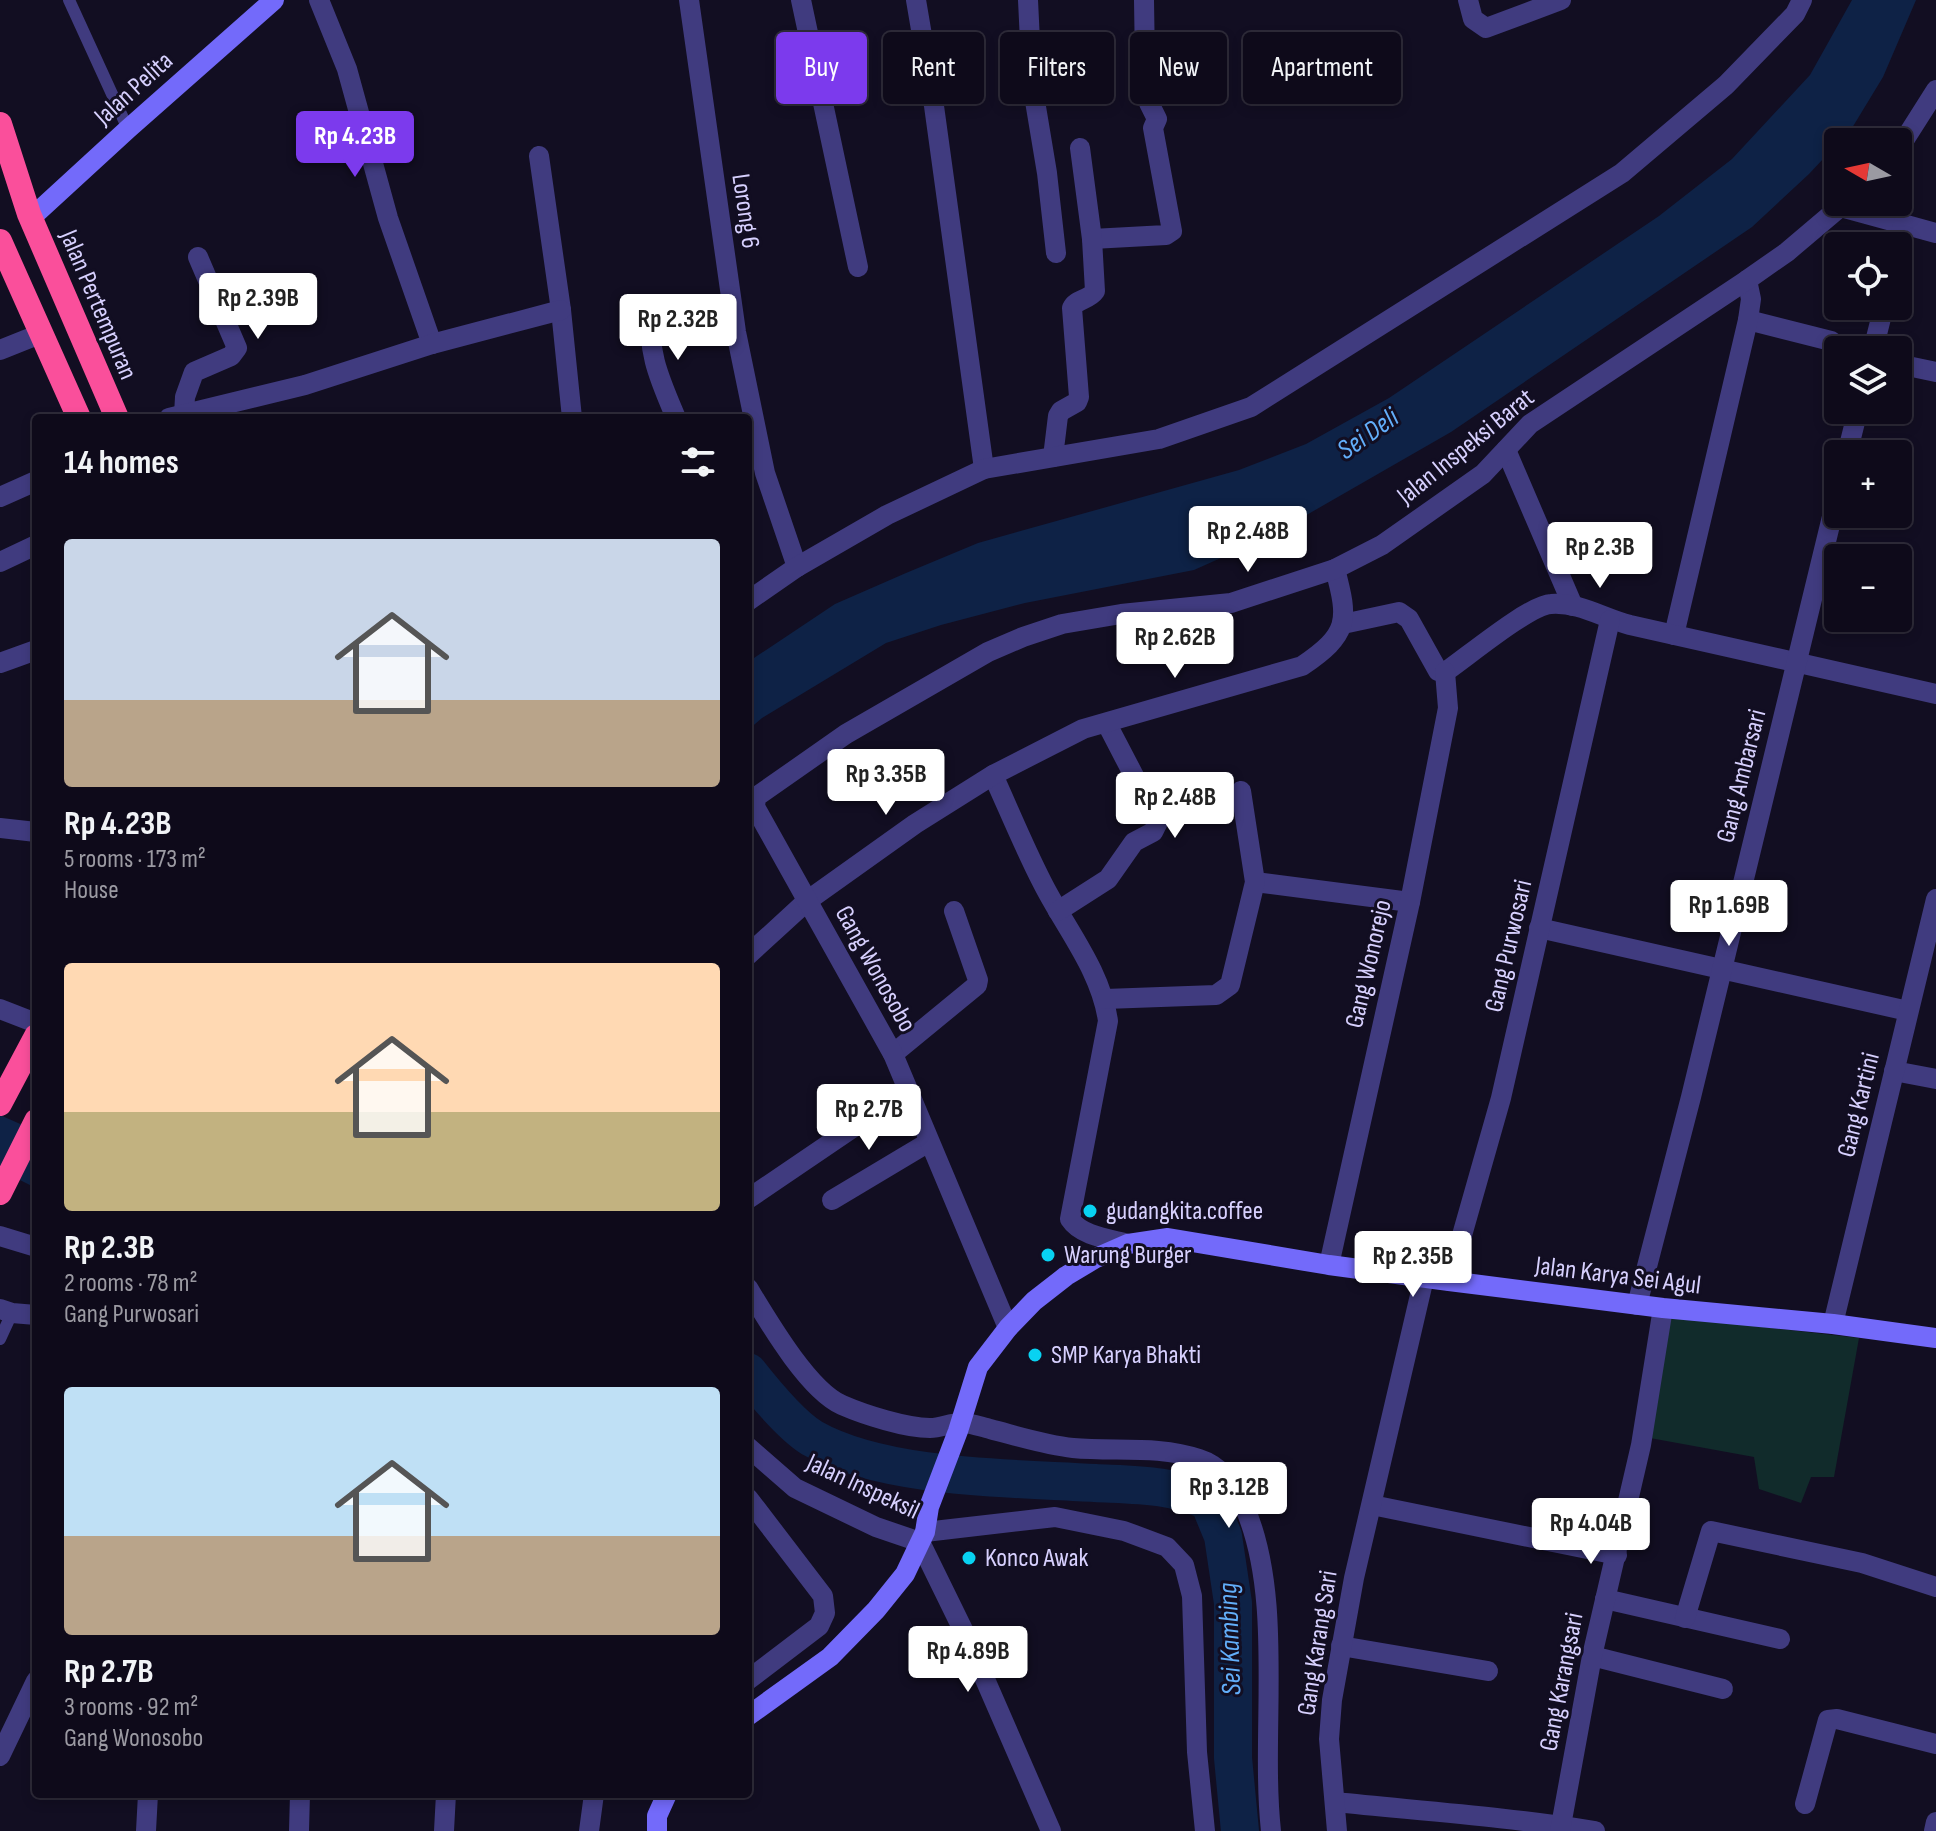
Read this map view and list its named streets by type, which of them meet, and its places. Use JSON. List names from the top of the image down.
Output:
{
  "streets": {
    "highway": ["Jalan Pertempuran"],
    "main road": ["Jalan Pelita", "Jalan Karya Sei Agul"],
    "street": [
      "Lorong 6",
      "Jalan Inspeksi Barat",
      "Gang Ambarsari",
      "Gang Purwosari",
      "Gang Wonorejo",
      "Gang Wonosobo",
      "Gang Kartini",
      "Jalan InspeksiI",
      "Gang Karang Sari",
      "Gang Karangsari"
    ]
  },
  "crossings": [
    ["Jalan Pelita", "Jalan Pertempuran"],
    ["Jalan Inspeksi Barat", "Gang Wonosobo"],
    ["Gang Ambarsari", "Jalan Karya Sei Agul"],
    ["Gang Purwosari", "Jalan Karya Sei Agul"],
    ["Gang Wonorejo", "Jalan Karya Sei Agul"],
    ["Gang Wonosobo", "Jalan Karya Sei Agul"],
    ["Gang Kartini", "Jalan Karya Sei Agul"],
    ["Jalan Karya Sei Agul", "Jalan InspeksiI"],
    ["Jalan Karya Sei Agul", "Gang Karang Sari"],
    ["Jalan Karya Sei Agul", "Gang Karangsari"]
  ],
  "water": ["Sei Deli", "Sei Kambing"],
  "places": [
    "gudangkita.coffee",
    "Warung Burger",
    "SMP Karya Bhakti",
    "Konco Awak"
  ],
  "north": "left",
  "page": {
    "chip": [
      "Buy",
      "Rent",
      "Filters",
      "New",
      "Apartment"
    ],
    "price": [
      "Rp 4.23B",
      "Rp 2.39B",
      "Rp 2.32B",
      "Rp 2.48B",
      "Rp 2.3B",
      "Rp 2.62B",
      "Rp 3.35B",
      "Rp 2.48B",
      "Rp 1.69B",
      "Rp 2.7B",
      "Rp 2.35B",
      "Rp 3.12B",
      "Rp 4.04B",
      "Rp 4.89B"
    ],
    "map_buttons": ["+", "−"],
    "heading": "14 homes",
    "list": [
      {
        "name": "Rp 4.23B",
        "note": "5 rooms · 173 m² · House"
      },
      {
        "name": "Rp 2.3B",
        "note": "2 rooms · 78 m² · Gang Purwosari"
      },
      {
        "name": "Rp 2.7B",
        "note": "3 rooms · 92 m² · Gang Wonosobo"
      }
    ]
  }
}
